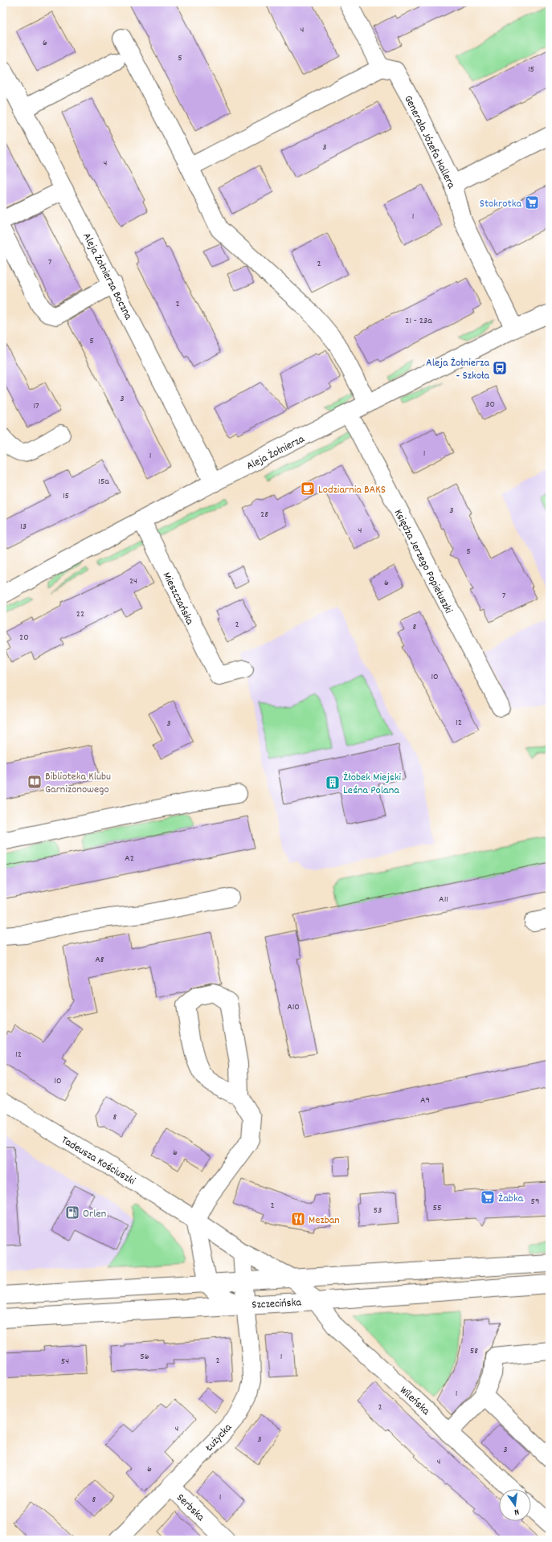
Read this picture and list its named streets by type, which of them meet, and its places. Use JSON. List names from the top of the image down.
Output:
{
  "streets": {
    "street": [
      "Generała Józefa Hallera",
      "Aleja Żołnierza Boczna",
      "Aleja Żołnierza",
      "Księdza Jerzego Popiełuszki",
      "Mieszczańska",
      "Tadeusza Kościuszki",
      "Szczecińska",
      "Wileńska",
      "Łużycka",
      "Serbska"
    ]
  },
  "crossings": [
    ["Generała Józefa Hallera", "Aleja Żołnierza"],
    ["Aleja Żołnierza Boczna", "Aleja Żołnierza"],
    ["Aleja Żołnierza", "Księdza Jerzego Popiełuszki"],
    ["Aleja Żołnierza", "Mieszczańska"],
    ["Tadeusza Kościuszki", "Szczecińska"],
    ["Tadeusza Kościuszki", "Wileńska"],
    ["Szczecińska", "Wileńska"],
    ["Szczecińska", "Łużycka"],
    ["Łużycka", "Serbska"]
  ],
  "places": {
    "supermarket": ["Stokrotka", "Żabka"],
    "bus stop": ["Aleja Żołnierza - Szkoła"],
    "cafe": ["Lodziarnia BAKS"],
    "library": ["Biblioteka Klubu Garnizonowego"],
    "building": ["Żłobek Miejski Leśna Polana"],
    "fuel station": ["Orlen"],
    "restaurant": ["Mezban"]
  },
  "house_numbers": [
    "4",
    "6",
    "5",
    "15",
    "3",
    "4",
    "1",
    "7",
    "2",
    "2",
    "21 - 23a",
    "5",
    "3",
    "30",
    "17",
    "1",
    "1",
    "15a",
    "15",
    "3",
    "28",
    "13",
    "4",
    "5",
    "24",
    "6",
    "7",
    "22",
    "2",
    "8",
    "20",
    "10",
    "12",
    "3",
    "A2",
    "A11",
    "A8",
    "A10",
    "12",
    "10",
    "A9",
    "8",
    "6",
    "59",
    "2",
    "55",
    "53",
    "58",
    "56",
    "1",
    "2",
    "54",
    "1",
    "2",
    "4",
    "3",
    "3",
    "4",
    "6",
    "1",
    "8"
  ],
  "north": "bottom"
}
